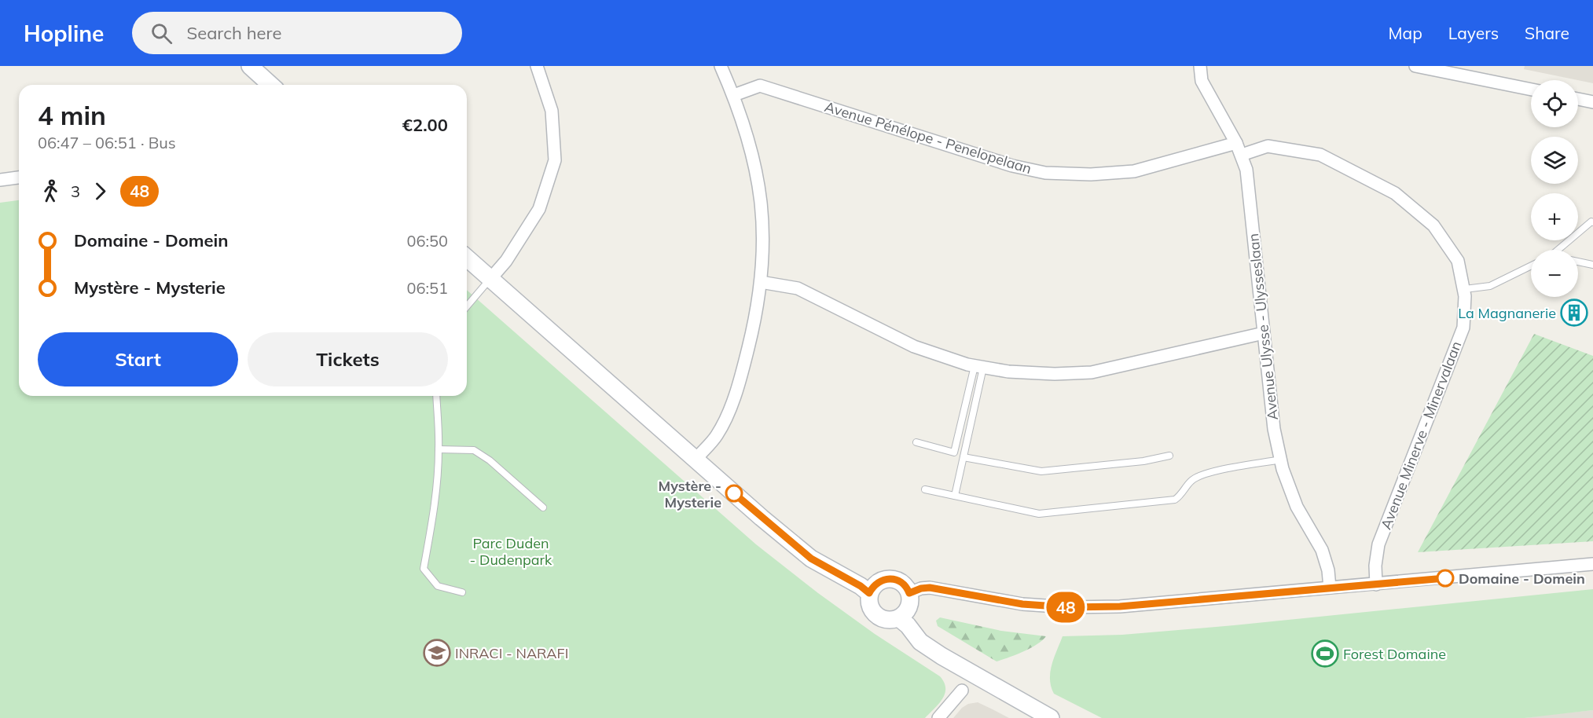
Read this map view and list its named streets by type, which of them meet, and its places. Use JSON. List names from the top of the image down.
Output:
{
  "streets": {
    "street": ["Avenue Pénélope - Penelopelaan", "Avenue Ulysse - Ulysseslaan", "Avenue Minerve - Minervalaan"]
  },
  "crossings": [
    ["Avenue Pénélope - Penelopelaan", "Avenue Ulysse - Ulysseslaan"],
    ["Avenue Ulysse - Ulysseslaan", "Avenue Minerve - Minervalaan"]
  ],
  "parks": ["Parc Duden - Dudenpark"],
  "places": {
    "building": ["La Magnanerie"],
    "other": ["Mystère - Mysterie", "Domaine - Domein"],
    "school or university": ["INRACI - NARAFI"],
    "sports": ["Forest Domaine"]
  },
  "lines": ["bus line 48"],
  "page": {
    "header": "Hopline",
    "search": "Search here",
    "nav": ["Map", "Layers", "Share"],
    "on_map": "48",
    "map_buttons": ["+", "−"],
    "heading": ["4 min", "06:47 – 06:51 · Bus", "€2.00"],
    "legs": ["3", "48"],
    "list": [
      {
        "name": "Domaine - Domein",
        "value": "06:50"
      },
      {
        "name": "Mystère - Mysterie",
        "value": "06:51"
      }
    ],
    "buttons": ["Start", "Tickets"]
  }
}
